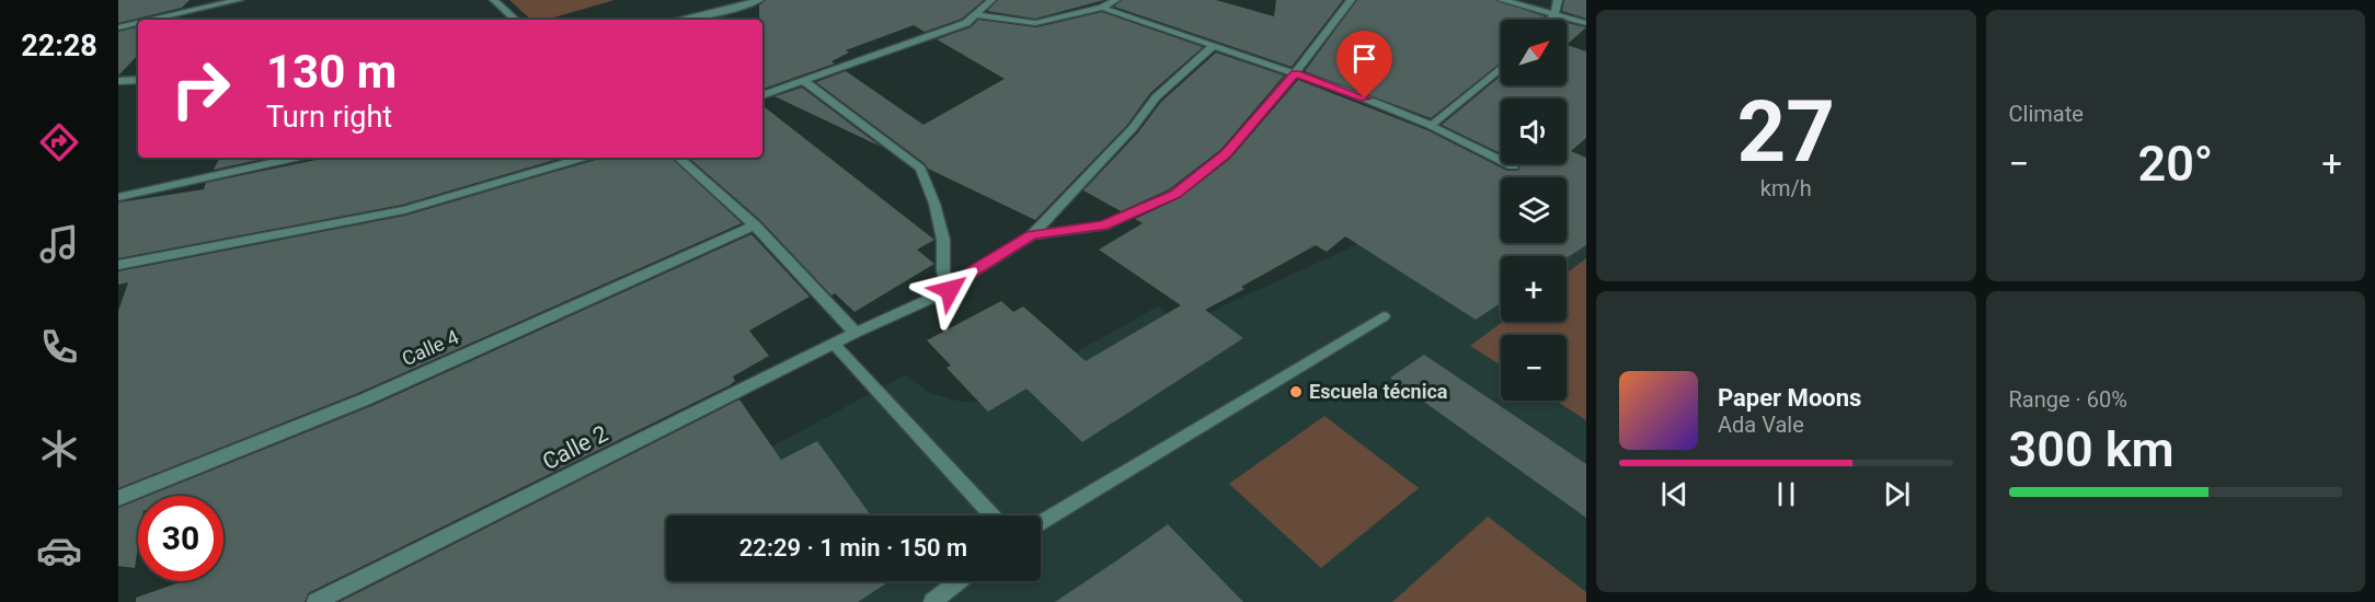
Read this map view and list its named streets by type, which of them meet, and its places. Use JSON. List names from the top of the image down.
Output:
{
  "streets": {
    "street": ["Calle 4", "Calle 2"]
  },
  "places": ["Escuela técnica"],
  "north": "top right",
  "page": {
    "tabs": "22:28",
    "tile": [
      ["27", "km/h"],
      "Climate",
      ["Range · 60%", "300 km"]
    ],
    "map_buttons": ["+", "−"],
    "turn": ["130 m", "Turn right"],
    "heat": ["−", "20°", "+"],
    "song": ["Paper Moons", "Ada Vale"],
    "limit": "30",
    "trip": "22:29 · 1 min · 150 m"
  }
}
